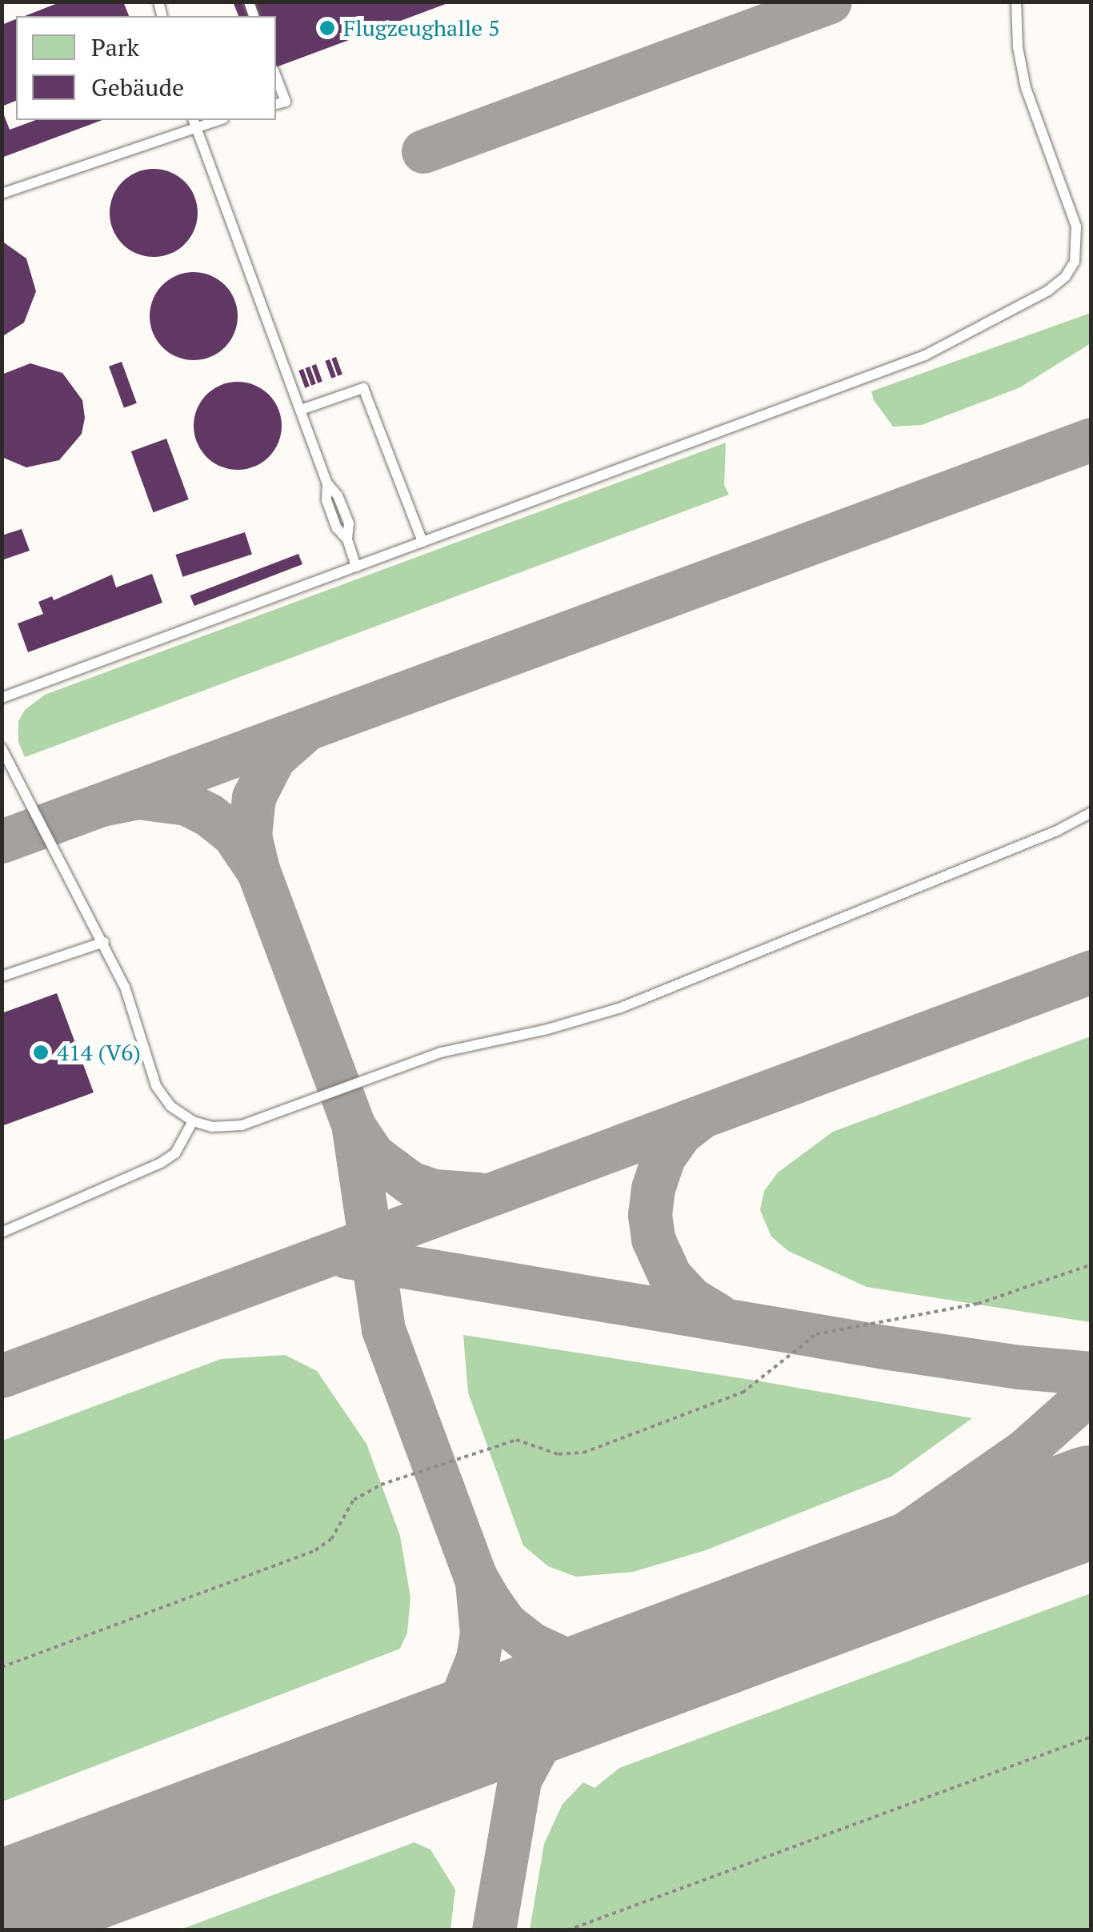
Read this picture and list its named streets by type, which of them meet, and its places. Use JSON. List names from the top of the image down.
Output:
{
  "places": ["Flugzeughalle 5", "414 (V6)"],
  "legend": ["Park", "Gebäude"]
}
